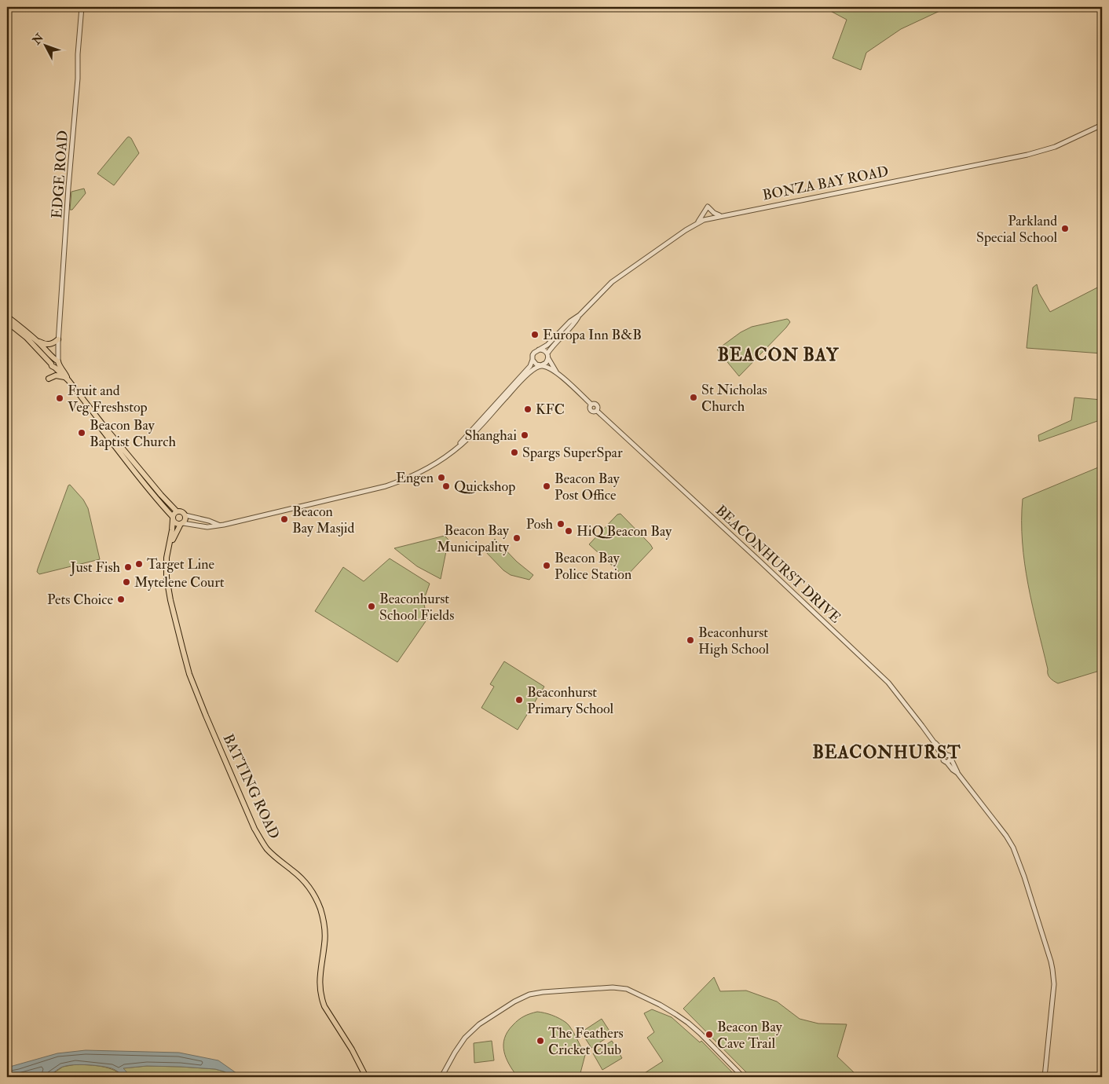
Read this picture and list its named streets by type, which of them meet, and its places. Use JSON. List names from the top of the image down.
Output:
{
  "streets": {
    "main road": ["BATTING ROAD"],
    "street": ["EDGE ROAD", "BONZA BAY ROAD", "BEACONHURST DRIVE"]
  },
  "districts": ["BEACON BAY", "BEACONHURST"],
  "places": [
    "Parkland Special School",
    "Europa Inn B&B",
    "St Nicholas Church",
    "Fruit and Veg Freshstop",
    "KFC",
    "Beacon Bay Baptist Church",
    "Shanghai",
    "Spargs SuperSpar",
    "Engen",
    "Quickshop",
    "Beacon Bay Post Office",
    "Beacon Bay Masjid",
    "Posh",
    "HiQ Beacon Bay",
    "Beacon Bay Municipality",
    "Target Line",
    "Beacon Bay Police Station",
    "Just Fish",
    "Mytelene Court",
    "Pets Choice",
    "Beaconhurst School Fields",
    "Beaconhurst High School",
    "Beaconhurst Primary School",
    "Beacon Bay Cave Trail",
    "The Feathers Cricket Club"
  ],
  "north": "top left"
}
